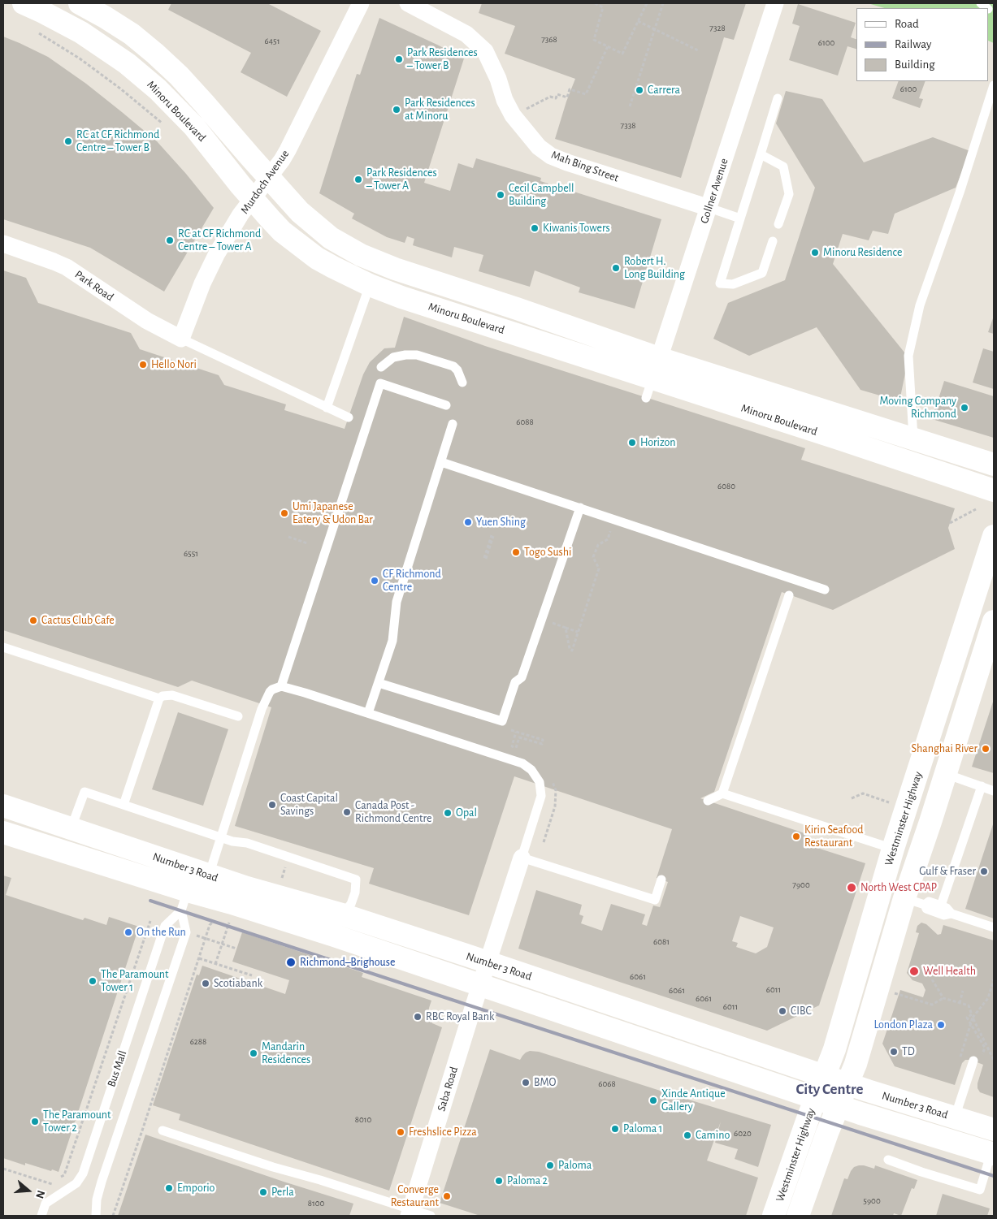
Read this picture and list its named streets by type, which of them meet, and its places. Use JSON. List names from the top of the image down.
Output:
{
  "streets": {
    "main road": ["Minoru Boulevard", "Westminster Highway", "Number 3 Road"],
    "street": [
      "Mah Bing Street",
      "Murdoch Avenue",
      "Gollner Avenue",
      "Park Road",
      "Saba Road"
    ],
    "lane": ["Bus Mall"]
  },
  "crossings": [
    ["Minoru Boulevard", "Murdoch Avenue"],
    ["Minoru Boulevard", "Gollner Avenue"],
    ["Mah Bing Street", "Gollner Avenue"],
    ["Murdoch Avenue", "Park Road"],
    ["Westminster Highway", "Number 3 Road"],
    ["Number 3 Road", "Bus Mall"],
    ["Number 3 Road", "Saba Road"]
  ],
  "districts": ["City Centre"],
  "places": [
    "Park Residences – Tower B",
    "Carrera",
    "Park Residences at Minoru",
    "RC at CF Richmond Centre – Tower B",
    "Park Residences – Tower A",
    "Cecil Campbell Building",
    "Kiwanis Towers",
    "RC at CF Richmond Centre – Tower A",
    "Minoru Residence",
    "Robert H. Long Building",
    "Hello Nori",
    "Moving Company Richmond",
    "Horizon",
    "Umi Japanese Eatery & Udon Bar",
    "Yuen Shing",
    "Togo Sushi",
    "CF Richmond Centre",
    "Cactus Club Cafe",
    "Shanghai River",
    "Coast Capital Savings",
    "Canada Post - Richmond Centre",
    "Opal",
    "Kirin Seafood Restaurant",
    "Gulf & Fraser",
    "North West CPAP",
    "On the Run",
    "Richmond–Brighouse",
    "Well Health",
    "The Paramount Tower 1",
    "Scotiabank",
    "CIBC",
    "RBC Royal Bank",
    "London Plaza",
    "TD",
    "Mandarin Residences",
    "BMO",
    "Xinde Antique Gallery",
    "The Paramount Tower 2",
    "Paloma 1",
    "Freshslice Pizza",
    "Camino",
    "Paloma",
    "Paloma 2",
    "Emporio",
    "Perla",
    "Converge Restaurant"
  ],
  "house_numbers": [
    "7328",
    "7368",
    "6451",
    "6100",
    "6100",
    "7338",
    "6088",
    "6080",
    "6551",
    "7900",
    "6081",
    "6061",
    "6011",
    "6061",
    "6061",
    "6011",
    "6288",
    "6068",
    "8010",
    "6020",
    "5900",
    "8100"
  ],
  "legend": ["Road", "Railway", "Building"],
  "north": "right"
}
